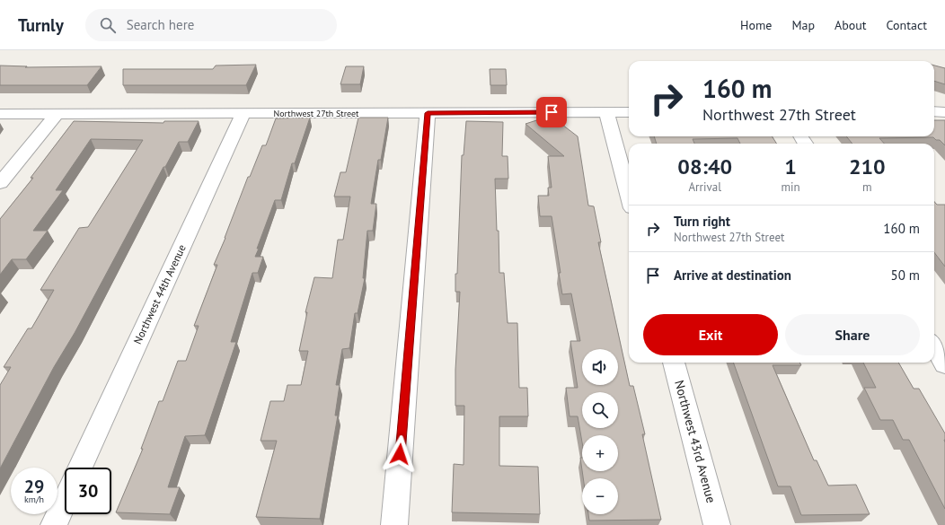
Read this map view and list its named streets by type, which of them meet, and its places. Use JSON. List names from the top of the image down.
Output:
{
  "streets": {
    "street": ["Northwest 27th Street", "Northwest 44th Avenue", "Northwest 43rd Avenue"]
  },
  "crossings": [
    ["Northwest 27th Street", "Northwest 44th Avenue"]
  ],
  "page": {
    "header": "Turnly",
    "search": "Search here",
    "nav": [
      "Home",
      "Map",
      "About",
      "Contact"
    ],
    "turn": ["160 m", "Northwest 27th Street"],
    "eta": [
      "08:40",
      "Arrival",
      "1",
      "min",
      "210",
      "m"
    ],
    "list": [
      {
        "name": "Turn right",
        "note": "Northwest 27th Street",
        "value": "160 m"
      },
      {
        "name": "Arrive at destination",
        "value": "50 m"
      }
    ],
    "buttons": ["Exit", "Share"],
    "map_buttons": ["+", "−"],
    "speed": "29 km/h",
    "limit": "30"
  }
}
